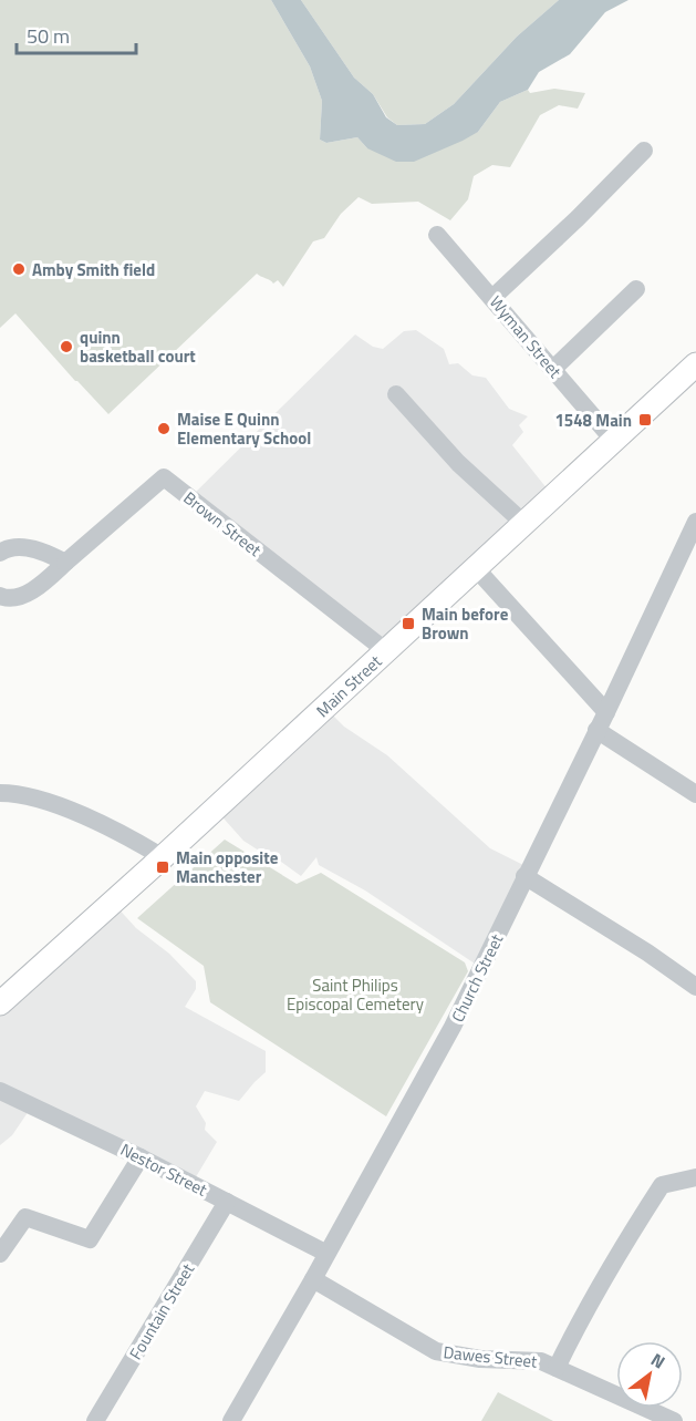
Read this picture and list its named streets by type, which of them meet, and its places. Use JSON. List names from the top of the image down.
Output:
{
  "streets": {
    "main road": ["Main Street"],
    "street": [
      "Wyman Street",
      "Brown Street",
      "Church Street",
      "Nestor Street",
      "Fountain Street",
      "Dawes Street"
    ]
  },
  "crossings": [
    ["Wyman Street", "Main Street"],
    ["Brown Street", "Main Street"],
    ["Church Street", "Nestor Street"],
    ["Church Street", "Dawes Street"],
    ["Nestor Street", "Fountain Street"]
  ],
  "parks": ["Saint Philips Episcopal Cemetery"],
  "places": {
    "other": ["Amby Smith field", "quinn basketball court", "Maise E Quinn Elementary School"],
    "transit": ["1548 Main", "Main before Brown", "Main opposite Manchester"]
  },
  "scale_bar": "50 m",
  "north": "top right"
}
